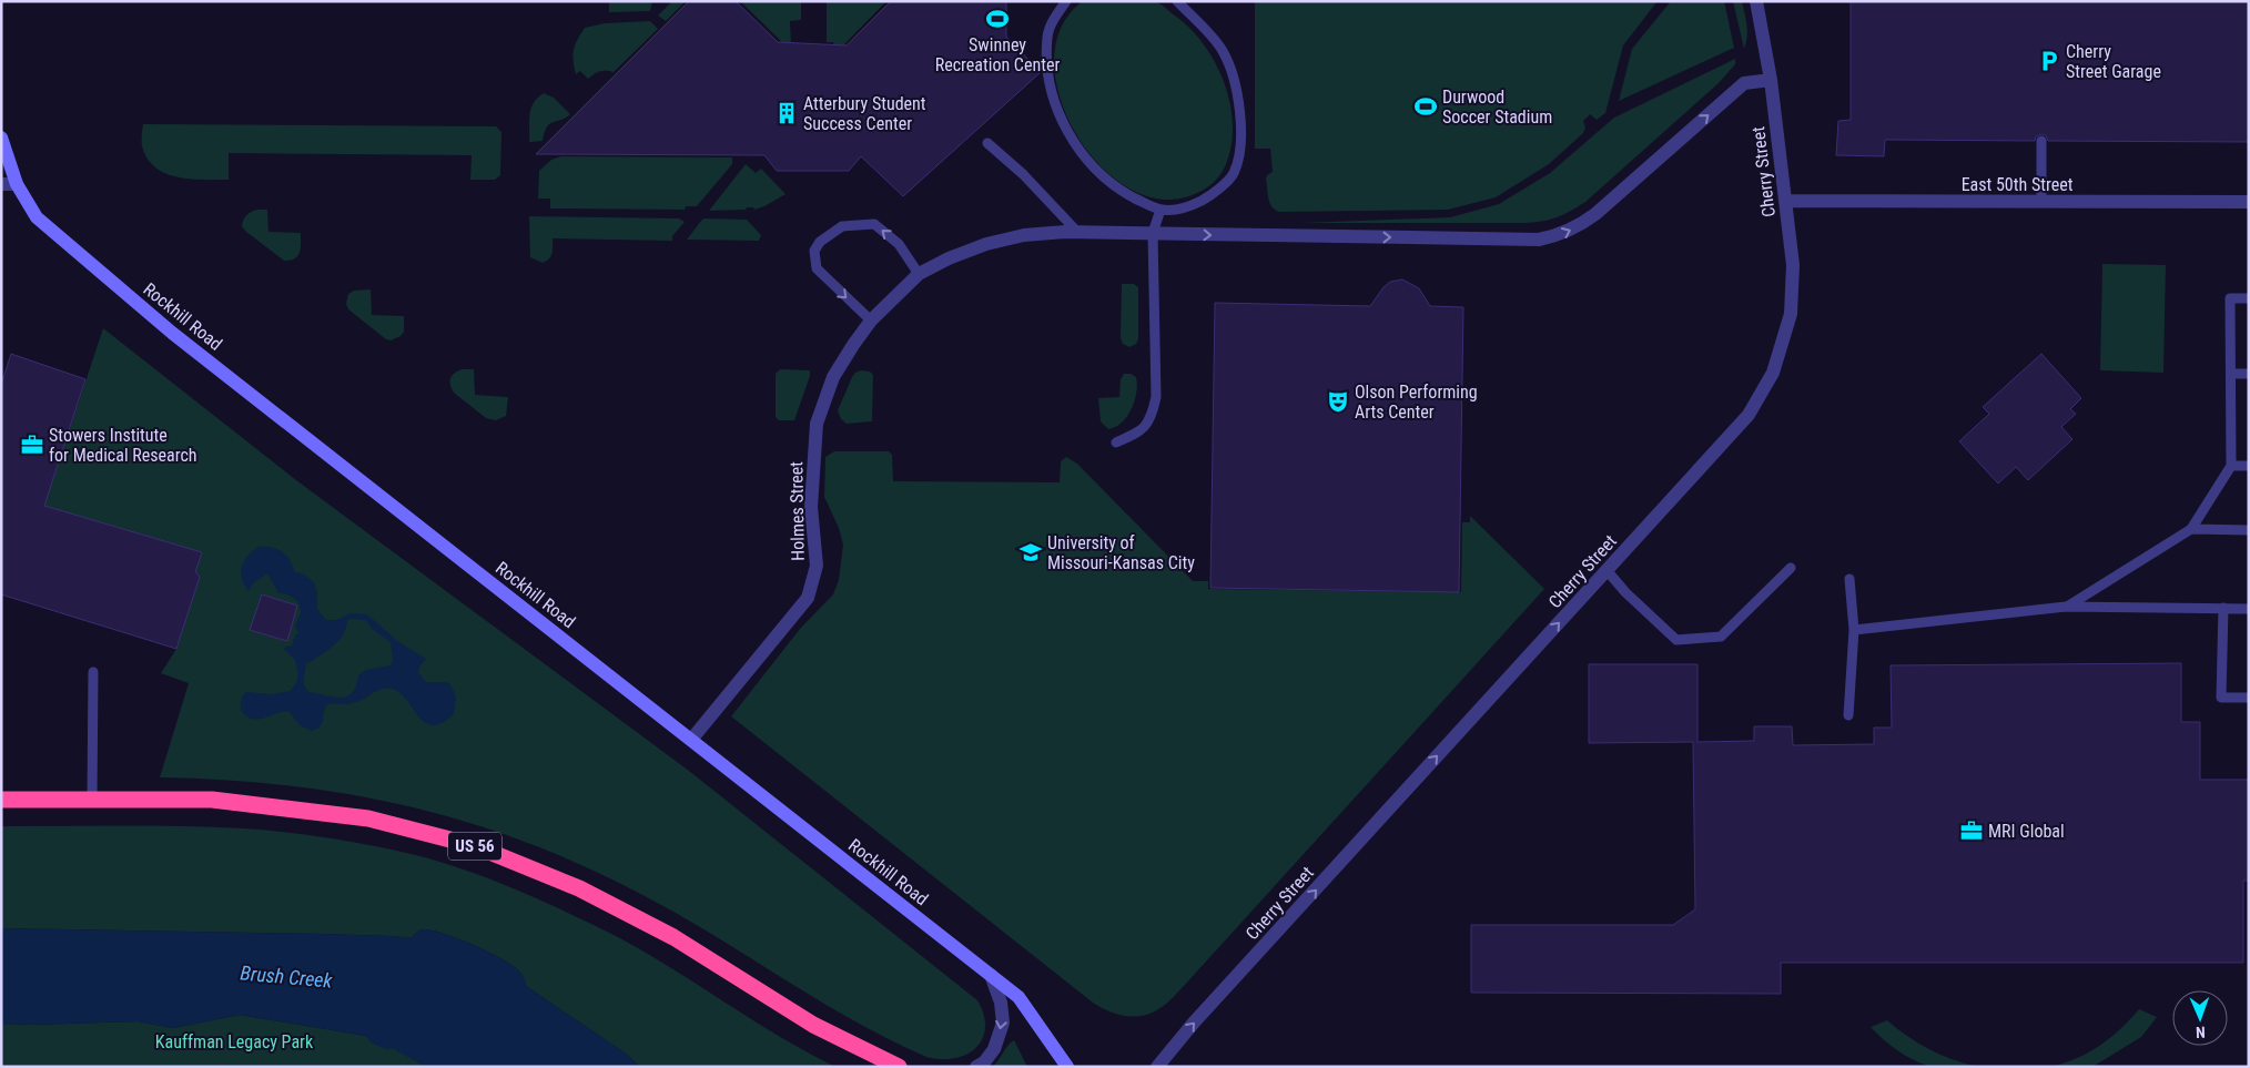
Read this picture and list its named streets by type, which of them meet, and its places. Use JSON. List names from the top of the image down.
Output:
{
  "streets": {
    "highway": ["US 56"],
    "main road": ["Rockhill Road"],
    "street": ["Cherry Street", "East 50th Street", "Holmes Street"]
  },
  "crossings": [
    ["Cherry Street", "East 50th Street"],
    ["Rockhill Road", "Holmes Street"]
  ],
  "one_way": ["Cherry Street"],
  "water": ["Brush Creek"],
  "parks": ["Kauffman Legacy Park"],
  "places": {
    "sports": ["Swinney Recreation Center", "Durwood Soccer Stadium"],
    "parking": ["Cherry Street Garage"],
    "building": ["Atterbury Student Success Center"],
    "theatre": ["Olson Performing Arts Center"],
    "office": ["Stowers Institute for Medical Research", "MRI Global"],
    "school or university": ["University of Missouri-Kansas City"]
  },
  "north": "bottom"
}
